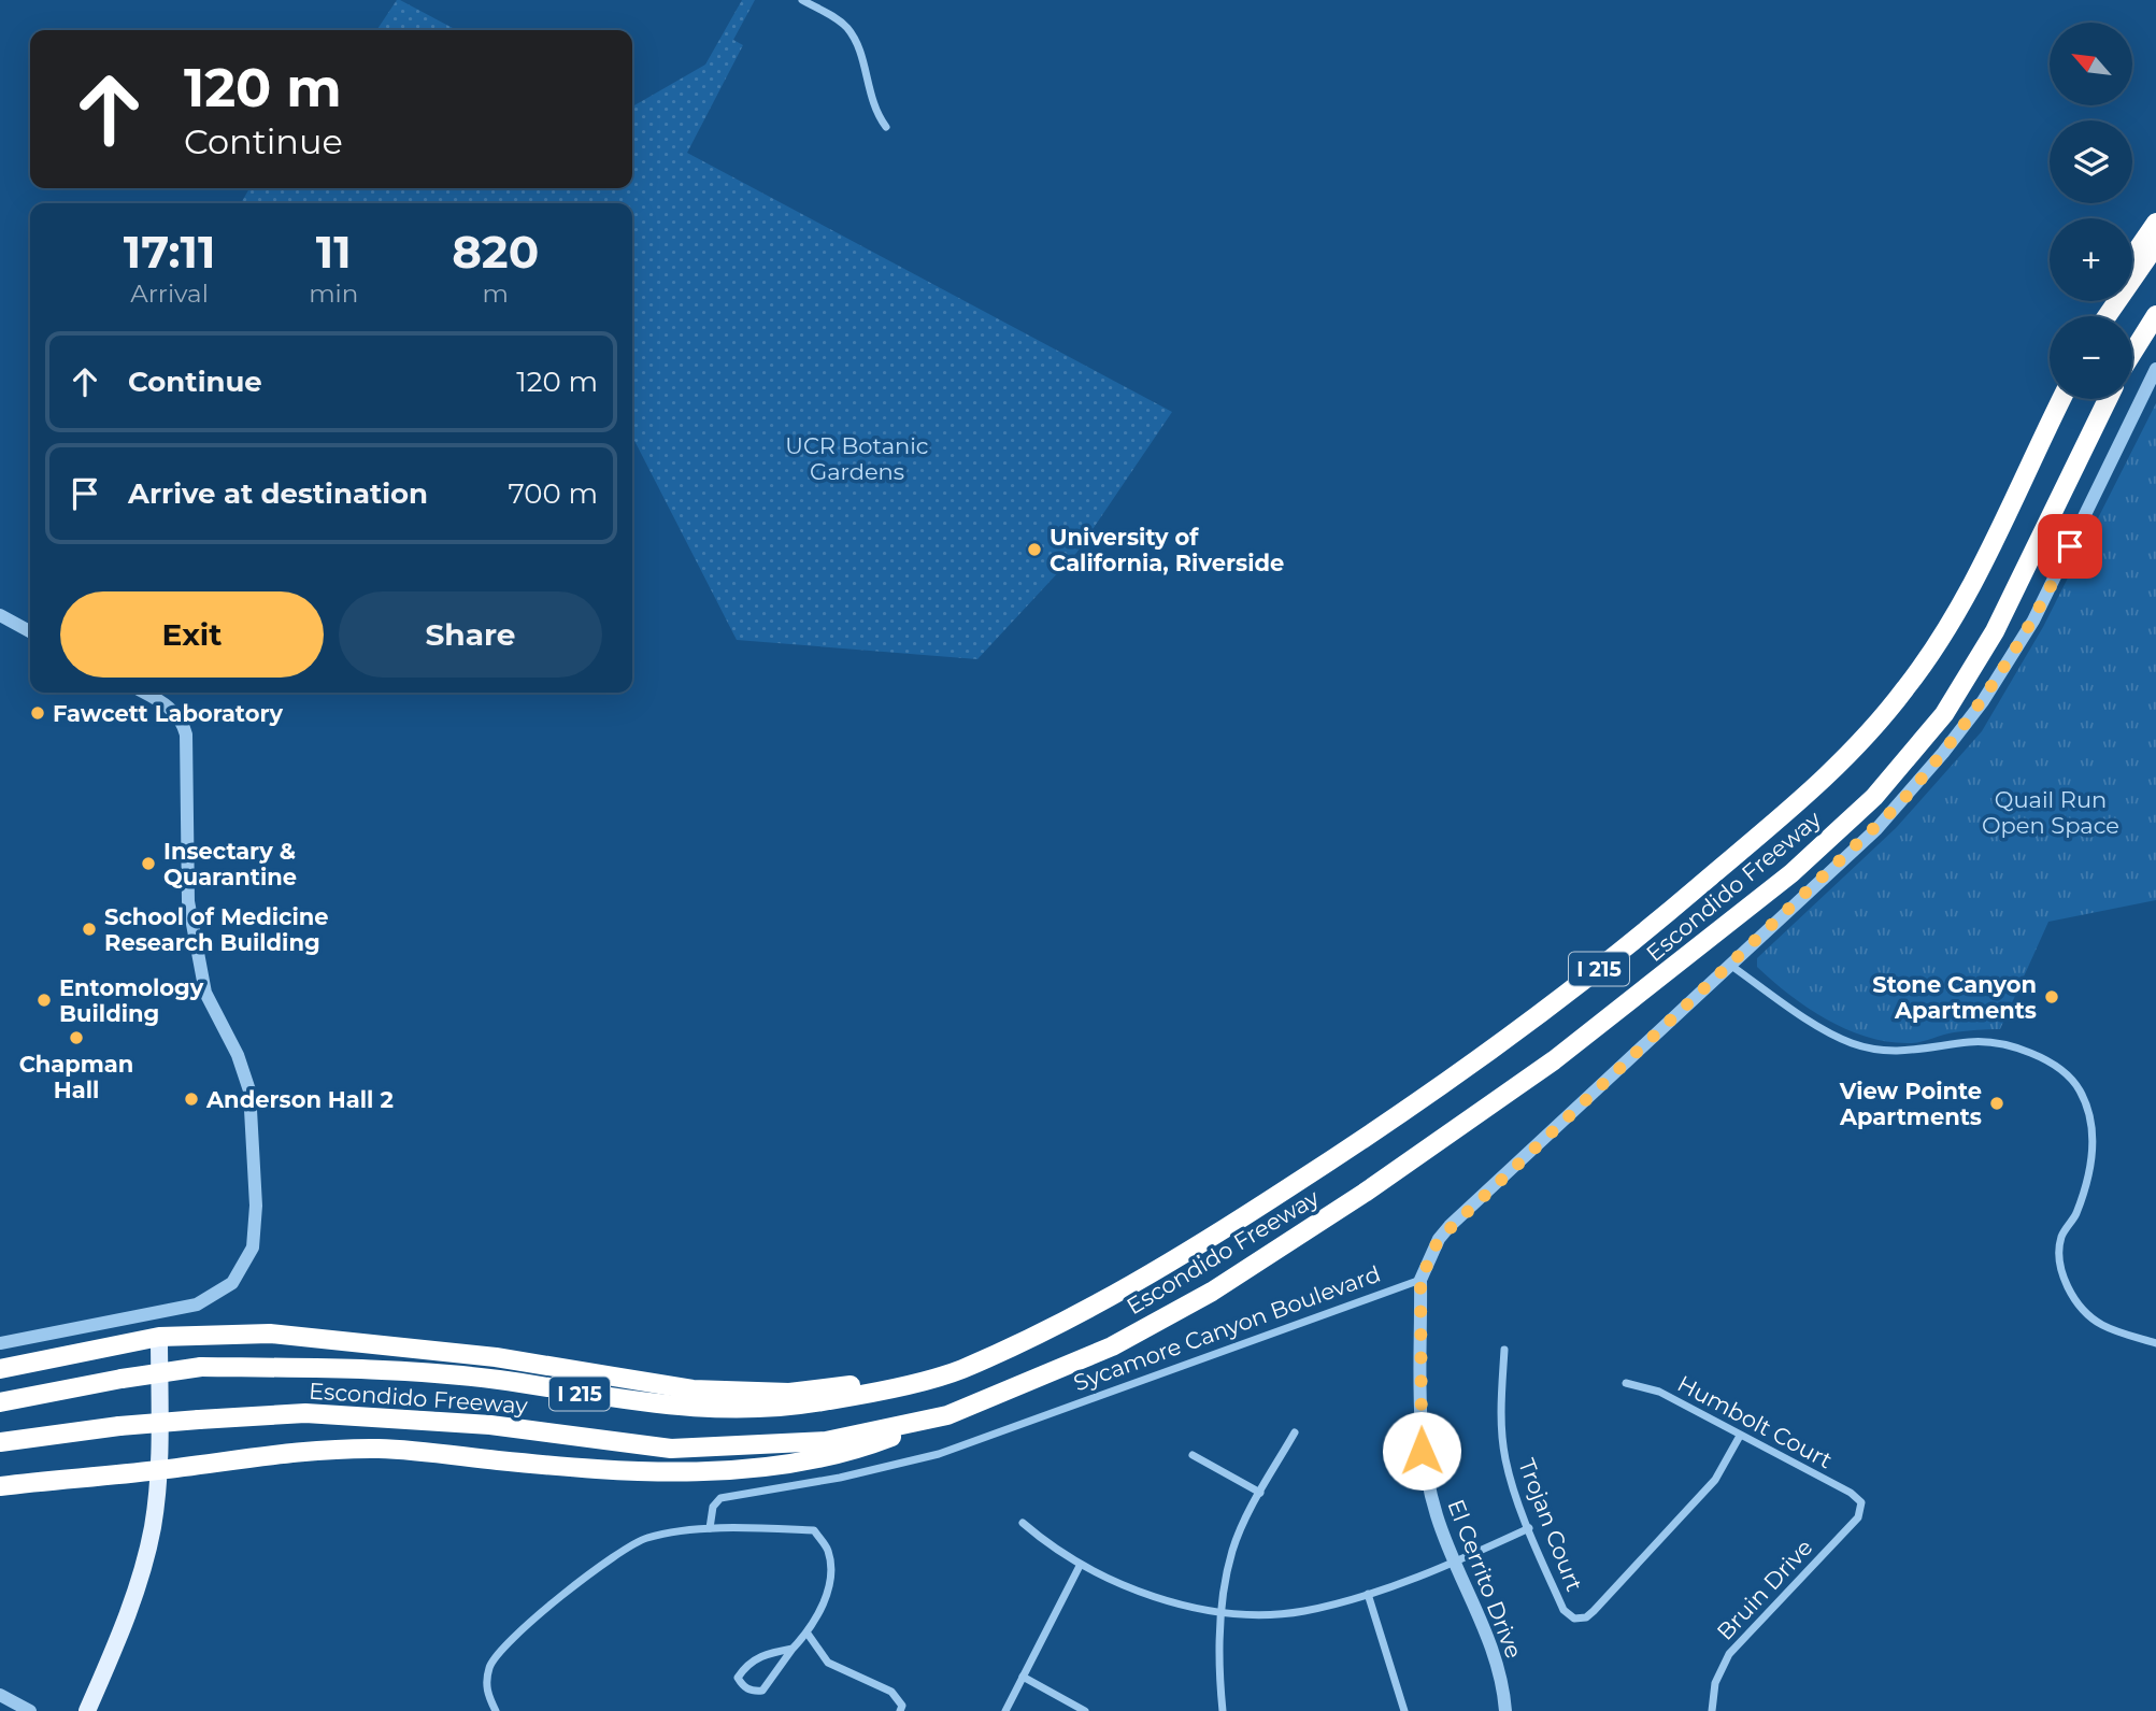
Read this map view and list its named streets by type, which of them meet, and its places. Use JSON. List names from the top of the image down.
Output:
{
  "streets": {
    "highway": ["Escondido Freeway", "I 215"],
    "street": [
      "Sycamore Canyon Boulevard",
      "Humbolt Court",
      "Trojan Court",
      "El Cerrito Drive",
      "Bruin Drive"
    ]
  },
  "crossings": [
    ["Sycamore Canyon Boulevard", "El Cerrito Drive"],
    ["Humbolt Court", "Trojan Court"],
    ["Humbolt Court", "Bruin Drive"]
  ],
  "parks": ["UCR Botanic Gardens", "Quail Run Open Space"],
  "places": [
    "University of California, Riverside",
    "Fawcett Laboratory",
    "Insectary & Quarantine",
    "School of Medicine Research Building",
    "Stone Canyon Apartments",
    "Entomology Building",
    "Chapman Hall",
    "Anderson Hall 2",
    "View Pointe Apartments"
  ],
  "north": "top left",
  "page": {
    "map_buttons": ["+", "−"],
    "turn": ["120 m", "Continue"],
    "eta": [
      "17:11",
      "Arrival",
      "11",
      "min",
      "820",
      "m"
    ],
    "list": [
      {
        "name": "Continue",
        "value": "120 m"
      },
      {
        "name": "Arrive at destination",
        "value": "700 m"
      }
    ],
    "buttons": ["Exit", "Share"]
  }
}
